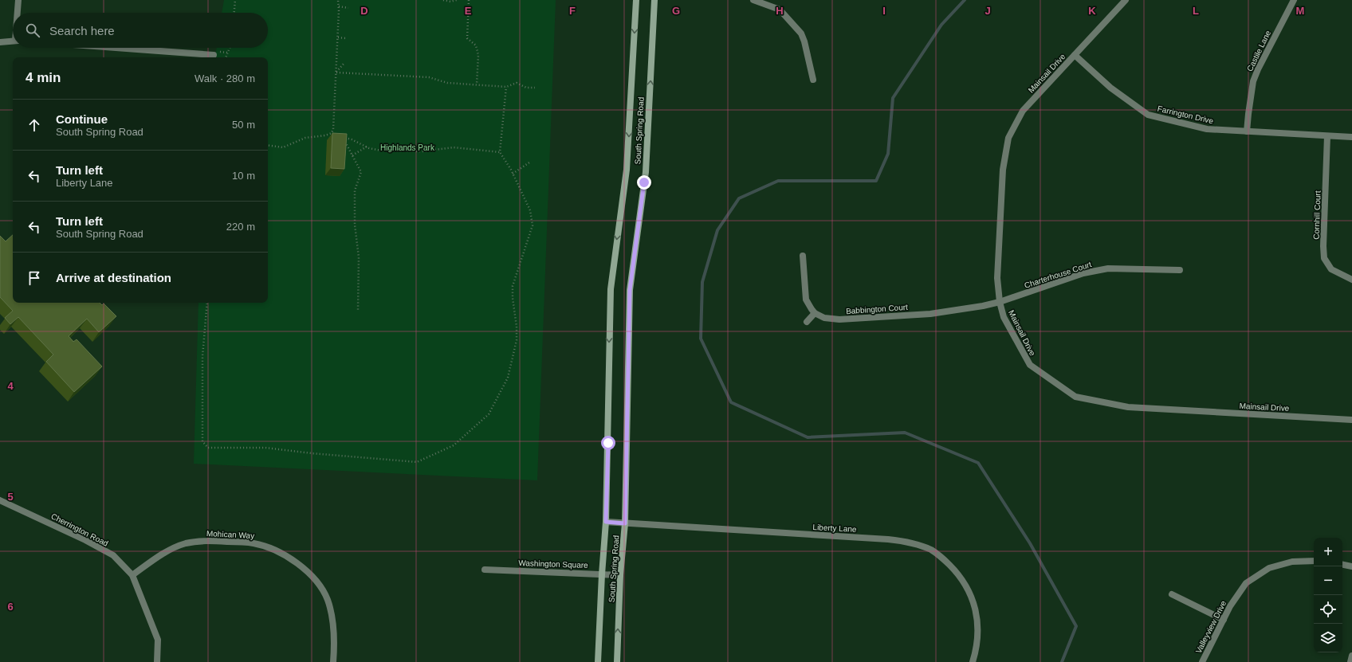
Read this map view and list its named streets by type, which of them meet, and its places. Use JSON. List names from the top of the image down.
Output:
{
  "streets": {
    "main road": ["South Spring Road"],
    "street": [
      "Castile Lane",
      "Mainsail Drive",
      "Farrington Drive",
      "Cornhill Court",
      "Charterhouse Court",
      "Babbington Court",
      "Liberty Lane",
      "Cherrington Road",
      "Mohican Way",
      "Washington Square",
      "Valleyview Drive"
    ]
  },
  "crossings": [
    ["Castile Lane", "Farrington Drive"],
    ["Mainsail Drive", "Farrington Drive"],
    ["Mainsail Drive", "Charterhouse Court"],
    ["Mainsail Drive", "Babbington Court"],
    ["Farrington Drive", "Cornhill Court"],
    ["South Spring Road", "Liberty Lane"],
    ["South Spring Road", "Washington Square"],
    ["Charterhouse Court", "Babbington Court"],
    ["Cherrington Road", "Mohican Way"]
  ],
  "parks": ["Highlands Park"],
  "page": {
    "search": "Search here",
    "heading": ["4 min", "Walk · 280 m"],
    "list": [
      ["Continue", "South Spring Road", "50 m"],
      ["Turn left", "Liberty Lane", "10 m"],
      ["Turn left", "South Spring Road", "220 m"],
      "Arrive at destination"
    ],
    "map_buttons": ["+", "−"]
  },
  "grid": {
    "columns": [
      "D",
      "E",
      "F",
      "G",
      "H",
      "I",
      "J",
      "K",
      "L",
      "M"
    ],
    "rows": ["4", "5", "6"]
  }
}
